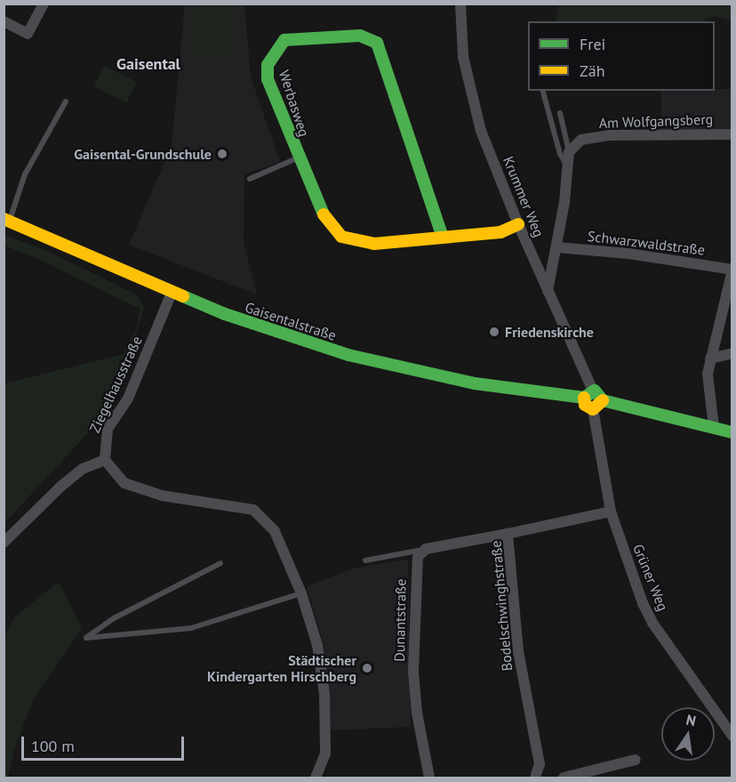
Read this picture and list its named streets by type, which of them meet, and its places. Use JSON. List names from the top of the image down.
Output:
{
  "streets": {
    "main road": ["Werbasweg", "Gaisentalstraße"],
    "street": [
      "Am Wolfgangsberg",
      "Krummer Weg",
      "Schwarzwaldstraße",
      "Ziegelhausstraße",
      "Grüner Weg",
      "Bodelschwinghstraße",
      "Dunantstraße"
    ]
  },
  "crossings": [
    ["Werbasweg", "Krummer Weg"],
    ["Krummer Weg", "Gaisentalstraße"],
    ["Gaisentalstraße", "Ziegelhausstraße"],
    ["Grüner Weg", "Bodelschwinghstraße"]
  ],
  "districts": ["Gaisental"],
  "places": ["Gaisental-Grundschule", "Friedenskirche", "Städtischer Kindergarten Hirschberg"],
  "legend": ["Frei", "Zäh"],
  "scale_bar": "100 m",
  "north": "top"
}
